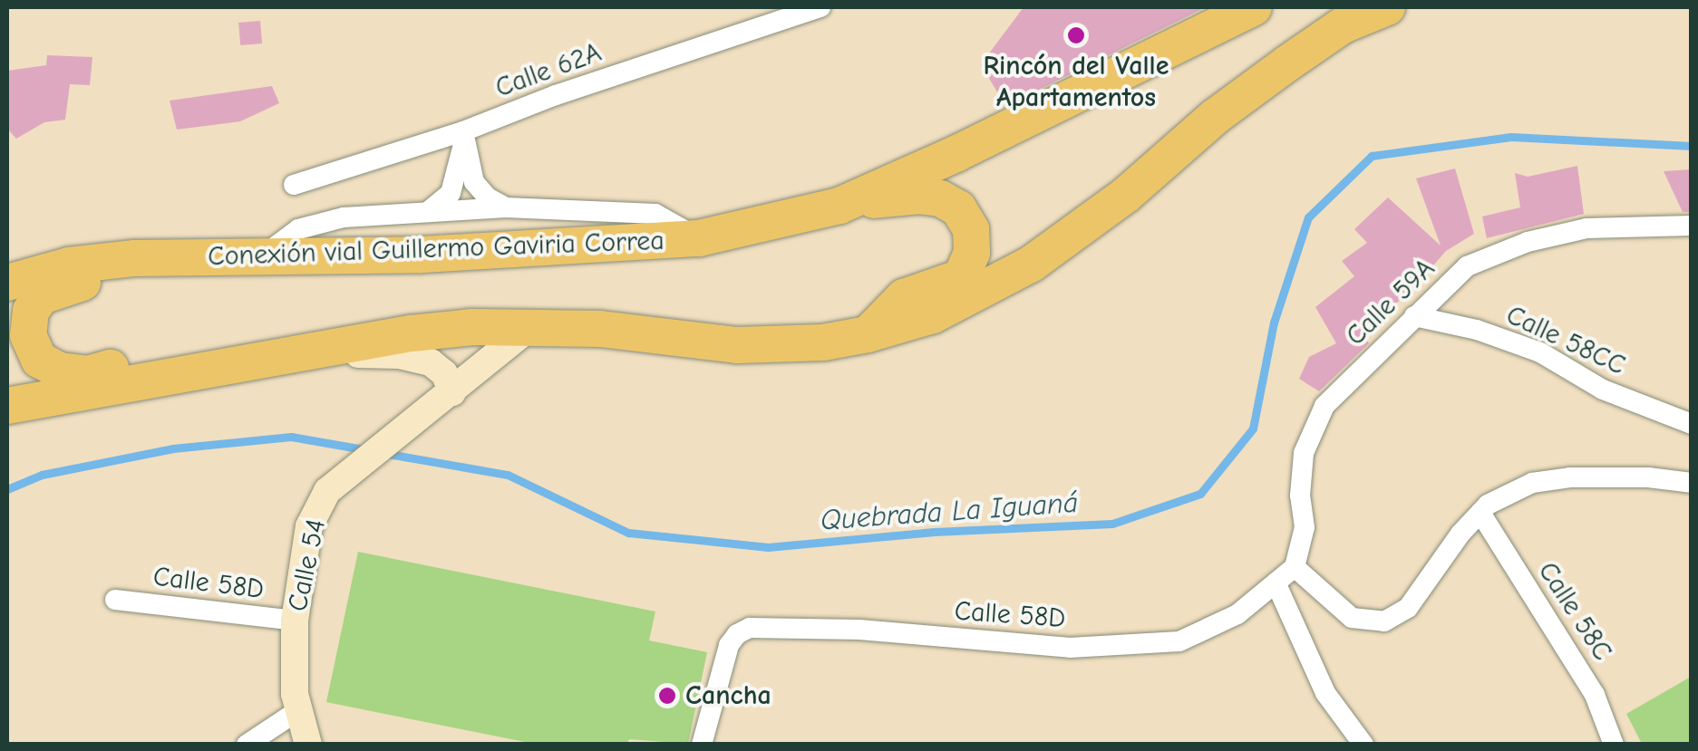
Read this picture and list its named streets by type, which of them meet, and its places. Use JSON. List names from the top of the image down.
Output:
{
  "streets": {
    "highway": ["Conexión vial Guillermo Gaviria Correa"],
    "street": [
      "Calle 62A",
      "Calle 59A",
      "Calle 58CC",
      "Calle 54",
      "Calle 58D",
      "Calle 58C"
    ]
  },
  "crossings": [
    ["Calle 59A", "Calle 58CC"],
    ["Calle 54", "Calle 58D"]
  ],
  "water": ["Quebrada La Iguaná"],
  "places": ["Rincón del Valle Apartamentos", "Cancha"]
}
